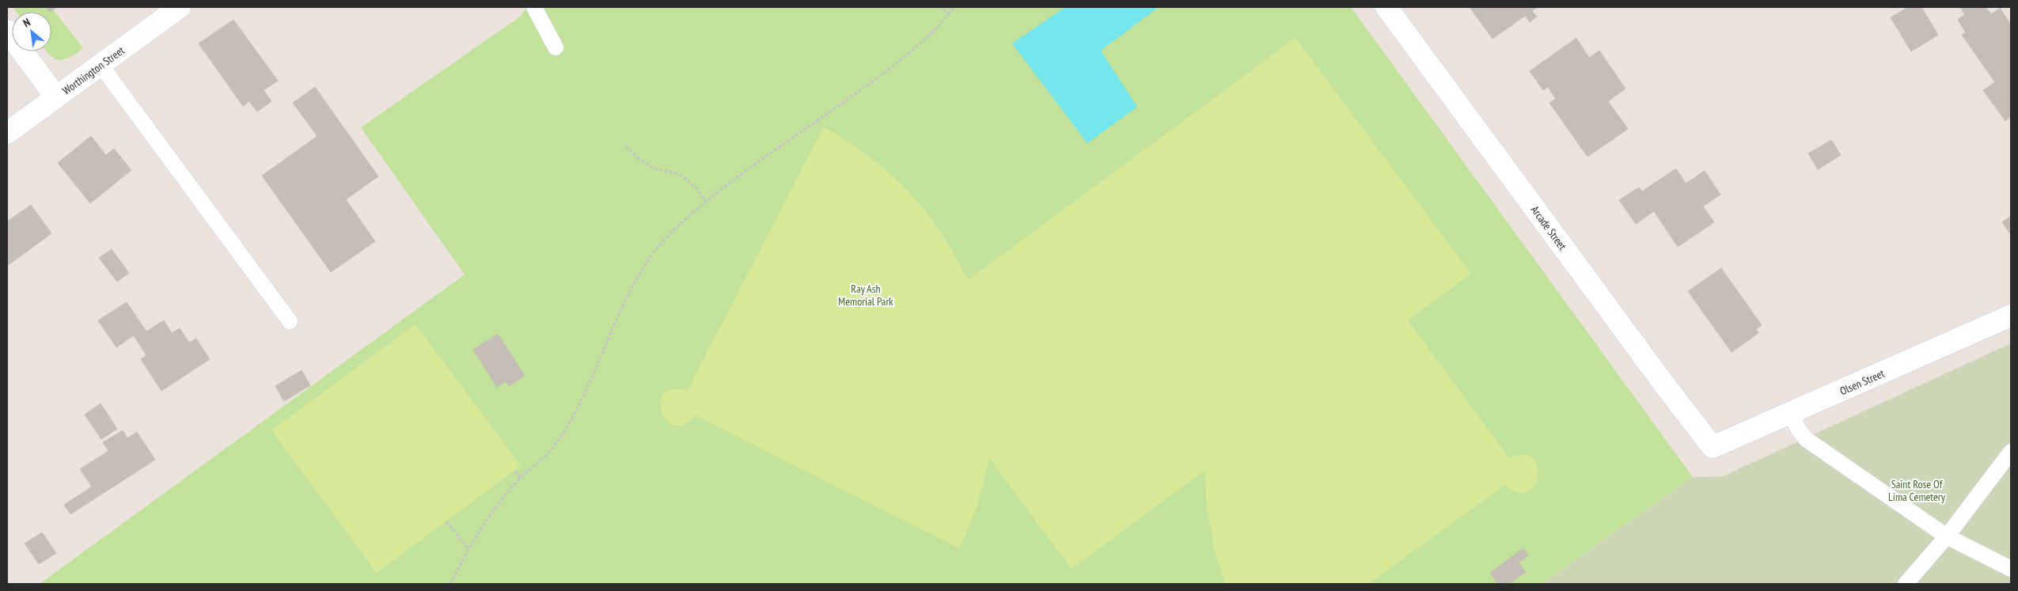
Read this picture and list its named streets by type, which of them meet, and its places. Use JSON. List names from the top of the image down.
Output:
{
  "streets": {
    "street": ["Worthington Street", "Arcade Street", "Olsen Street"]
  },
  "crossings": [
    ["Arcade Street", "Olsen Street"]
  ],
  "parks": ["Ray Ash Memorial Park", "Saint Rose Of Lima Cemetery"],
  "north": "top left"
}
